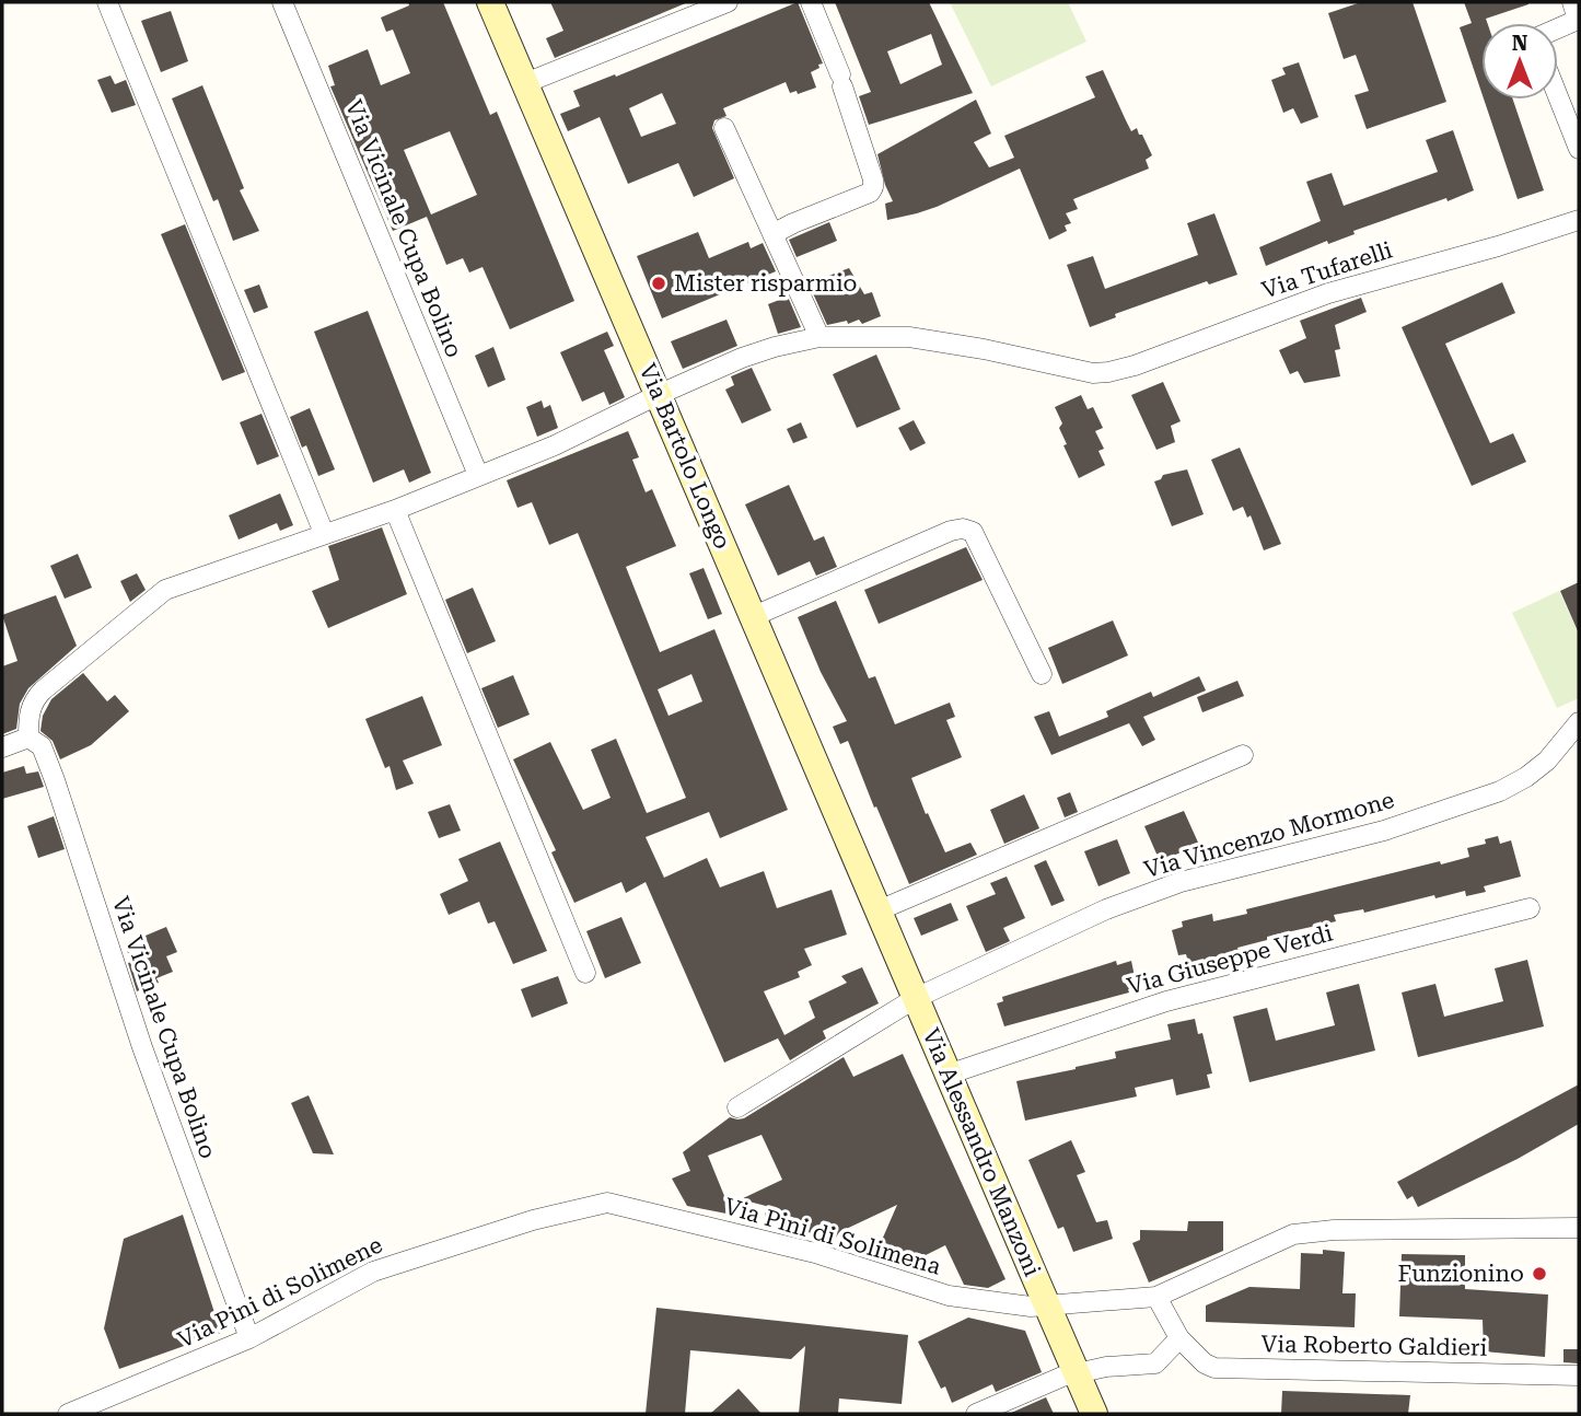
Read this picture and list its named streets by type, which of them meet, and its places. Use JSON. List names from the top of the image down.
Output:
{
  "streets": {
    "street": [
      "Via Vicinale Cupa Bolino",
      "Via Tufarelli",
      "Via Bartolo Longo",
      "Via Vincenzo Mormone",
      "Via Giuseppe Verdi",
      "Via Alessandro Manzoni",
      "Via Pini di Solimena",
      "Via Pini di Solimene",
      "Via Roberto Galdieri"
    ]
  },
  "crossings": [
    ["Via Vicinale Cupa Bolino", "Via Pini di Solimene"],
    ["Via Bartolo Longo", "Via Vincenzo Mormone"],
    ["Via Bartolo Longo", "Via Alessandro Manzoni"],
    ["Via Vincenzo Mormone", "Via Alessandro Manzoni"],
    ["Via Giuseppe Verdi", "Via Alessandro Manzoni"],
    ["Via Alessandro Manzoni", "Via Pini di Solimena"],
    ["Via Pini di Solimena", "Via Pini di Solimene"]
  ],
  "places": ["Mister risparmio", "Funzionino"],
  "north": "top"
}
